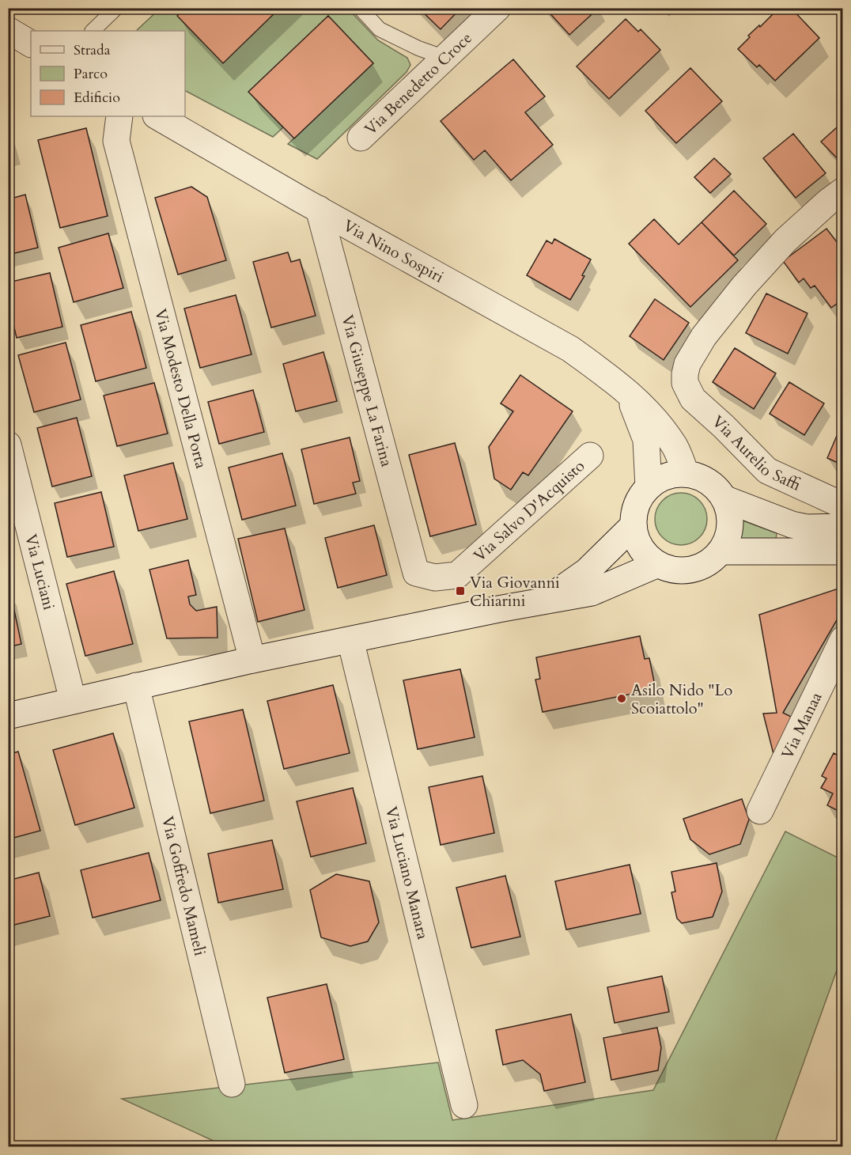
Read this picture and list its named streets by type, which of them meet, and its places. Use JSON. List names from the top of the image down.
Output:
{
  "streets": {
    "street": [
      "Via Benedetto Croce",
      "Via Nino Sospiri",
      "Via Modesto Della Porta",
      "Via Giuseppe La Farina",
      "Via Aurelio Saffi",
      "Via Salvo D'Acquisto",
      "Via Luciani",
      "Via Manaa",
      "Via Luciano Manara",
      "Via Goffredo Mameli"
    ]
  },
  "crossings": [
    ["Via Nino Sospiri", "Via Giuseppe La Farina"],
    ["Via Giuseppe La Farina", "Via Salvo D'Acquisto"]
  ],
  "places": {
    "transit": ["Via Giovanni Chiarini"],
    "other": ["Asilo Nido \"Lo Scoiattolo\""]
  },
  "legend": ["Strada", "Parco", "Edificio"]
}
